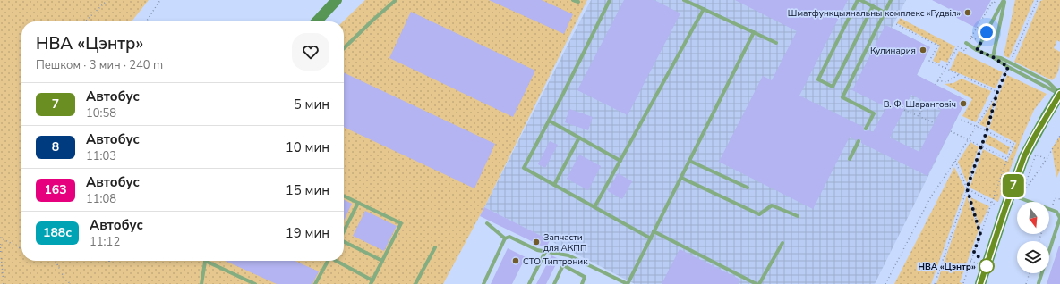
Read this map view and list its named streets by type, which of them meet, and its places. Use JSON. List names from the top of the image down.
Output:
{
  "places": [
    "Шматфункцыянальны комплекс «Гудвіл»",
    "Кулинария",
    "В. Ф. Шаранговіч",
    "Запчасти для АКПП",
    "СТО Типтроник",
    "НВА «Цэнтр»"
  ],
  "lines": ["bus line 7"],
  "north": "bottom",
  "page": {
    "on_map": "7",
    "heading": ["НВА «Цэнтр»", "Пешком · 3 мин · 240 m"],
    "list": [
      {
        "mark": "7",
        "name": "Автобус",
        "note": "10:58",
        "value": "5 мин"
      },
      {
        "mark": "8",
        "name": "Автобус",
        "note": "11:03",
        "value": "10 мин"
      },
      {
        "mark": "163",
        "name": "Автобус",
        "note": "11:08",
        "value": "15 мин"
      },
      {
        "mark": "188с",
        "name": "Автобус",
        "note": "11:12",
        "value": "19 мин"
      }
    ]
  }
}
